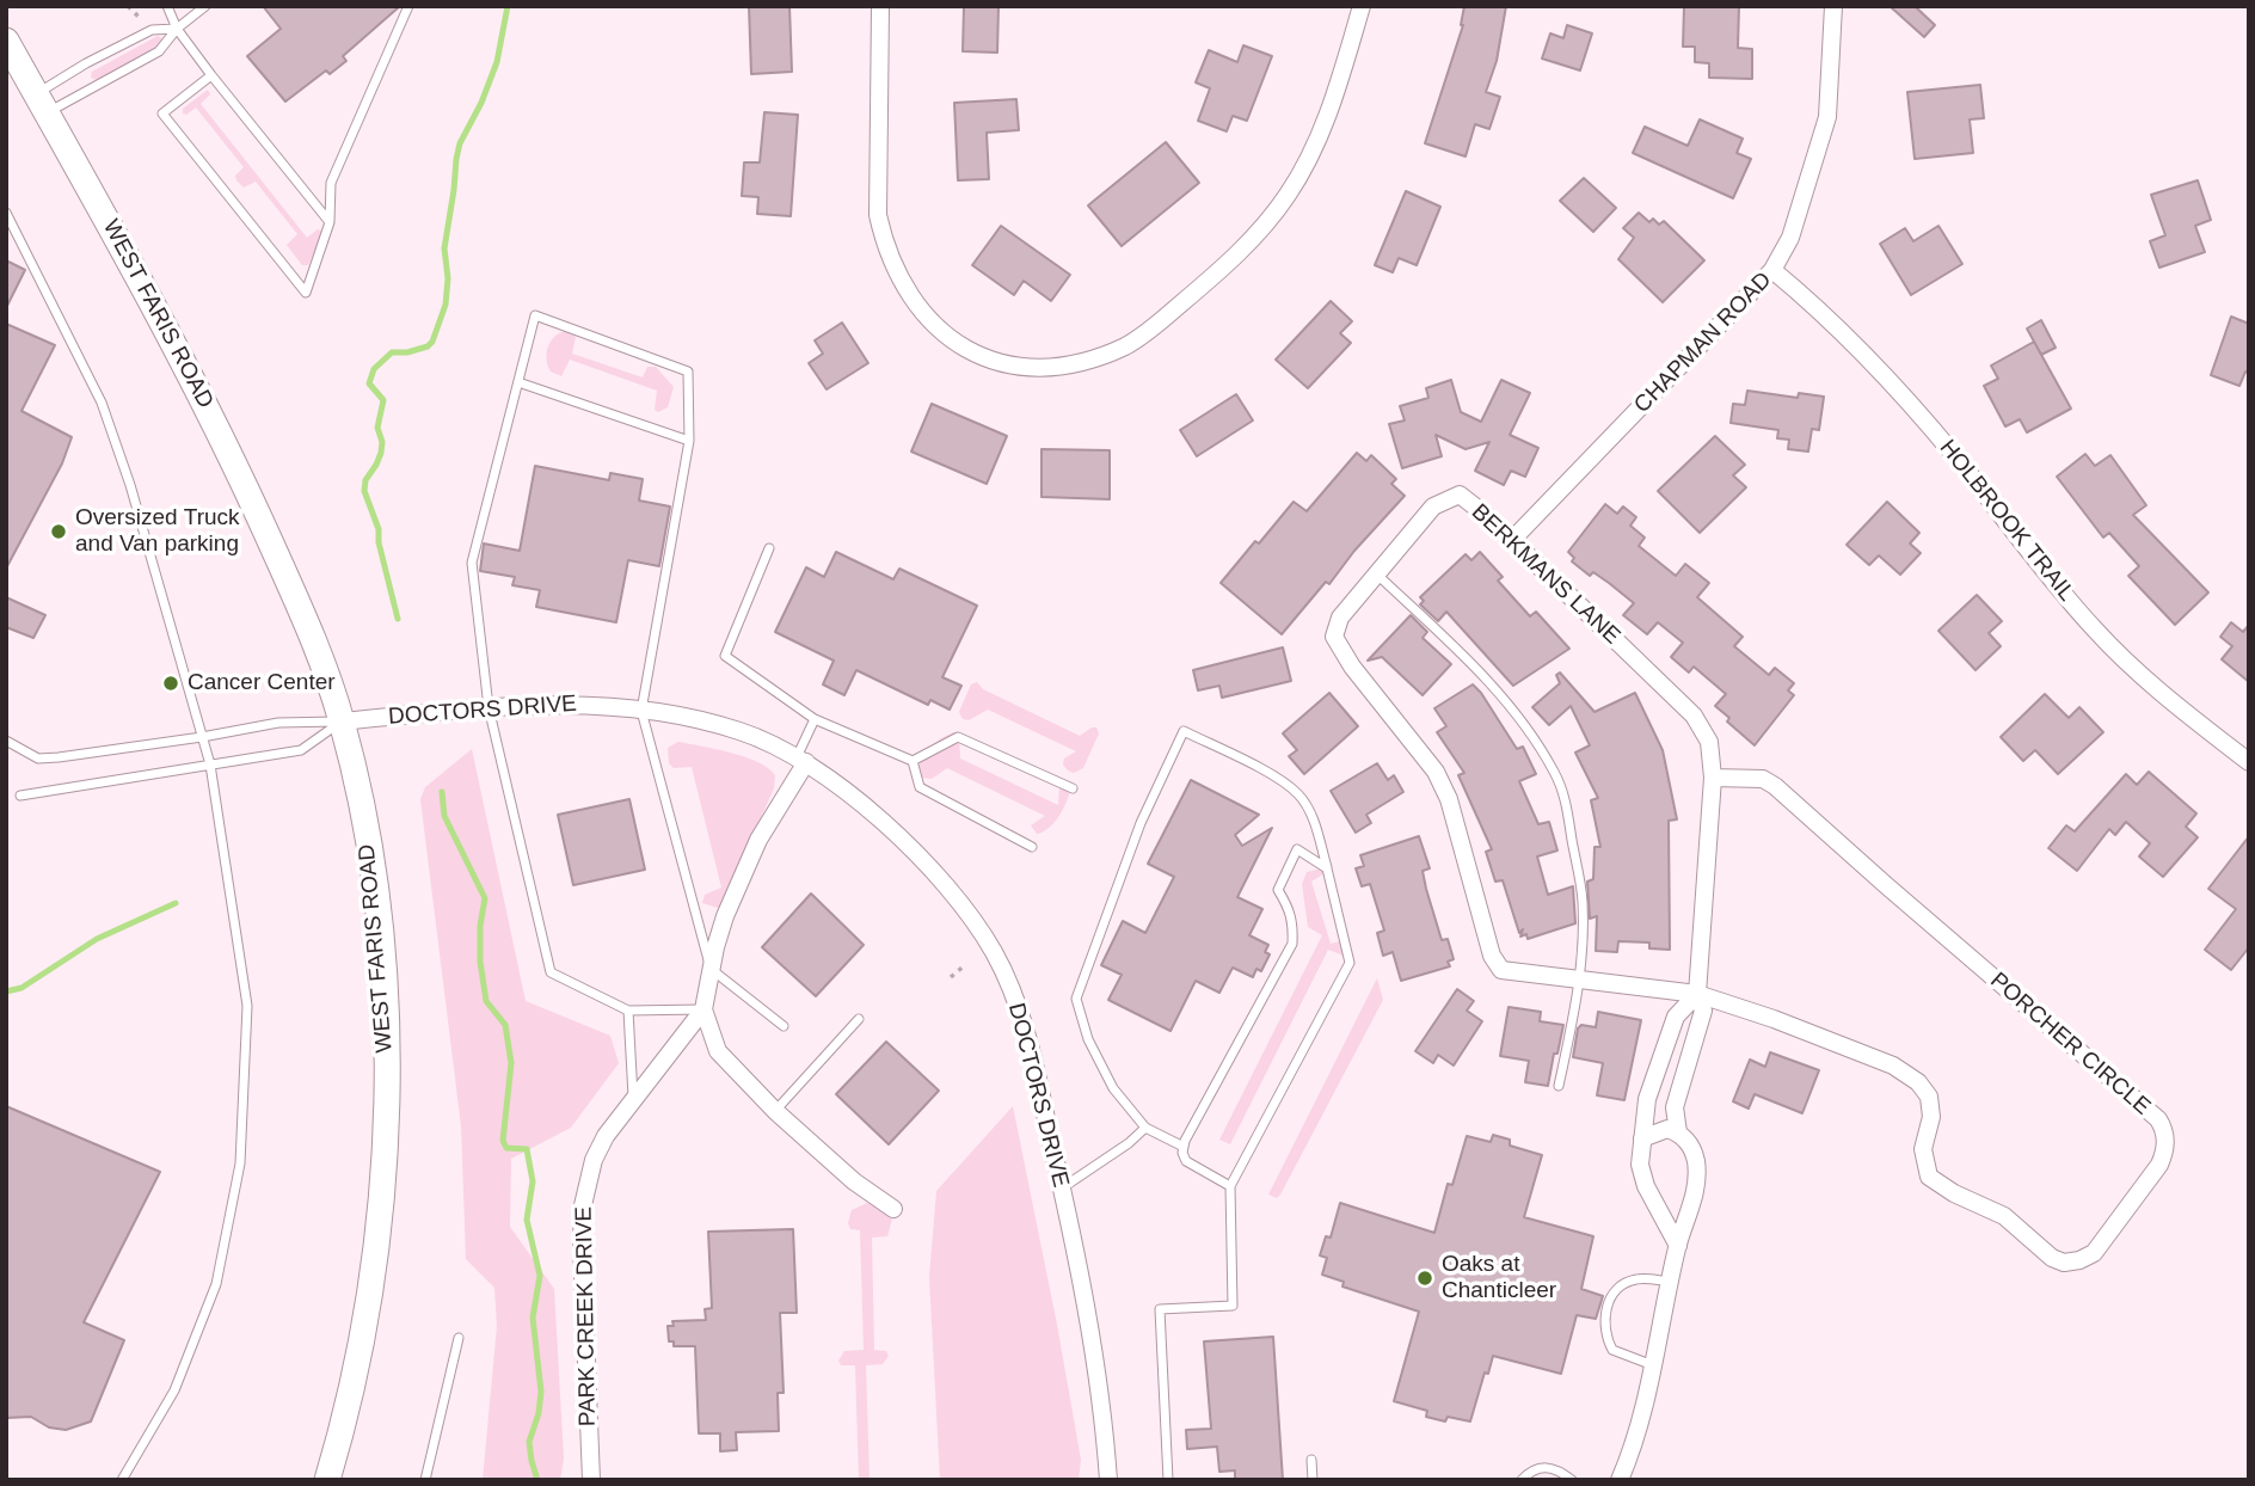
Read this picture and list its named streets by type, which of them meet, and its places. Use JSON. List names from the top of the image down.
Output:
{
  "streets": {
    "main road": ["WEST FARIS ROAD"],
    "street": [
      "CHAPMAN ROAD",
      "HOLBROOK TRAIL",
      "BERKMANS LANE",
      "DOCTORS DRIVE",
      "PORCHER CIRCLE",
      "PARK CREEK DRIVE"
    ]
  },
  "crossings": [
    ["WEST FARIS ROAD", "DOCTORS DRIVE"],
    ["CHAPMAN ROAD", "HOLBROOK TRAIL"],
    ["CHAPMAN ROAD", "BERKMANS LANE"],
    ["BERKMANS LANE", "PORCHER CIRCLE"],
    ["DOCTORS DRIVE", "PARK CREEK DRIVE"]
  ],
  "places": ["Oversized Truck and Van parking", "Cancer Center", "Oaks at Chanticleer"]
}
